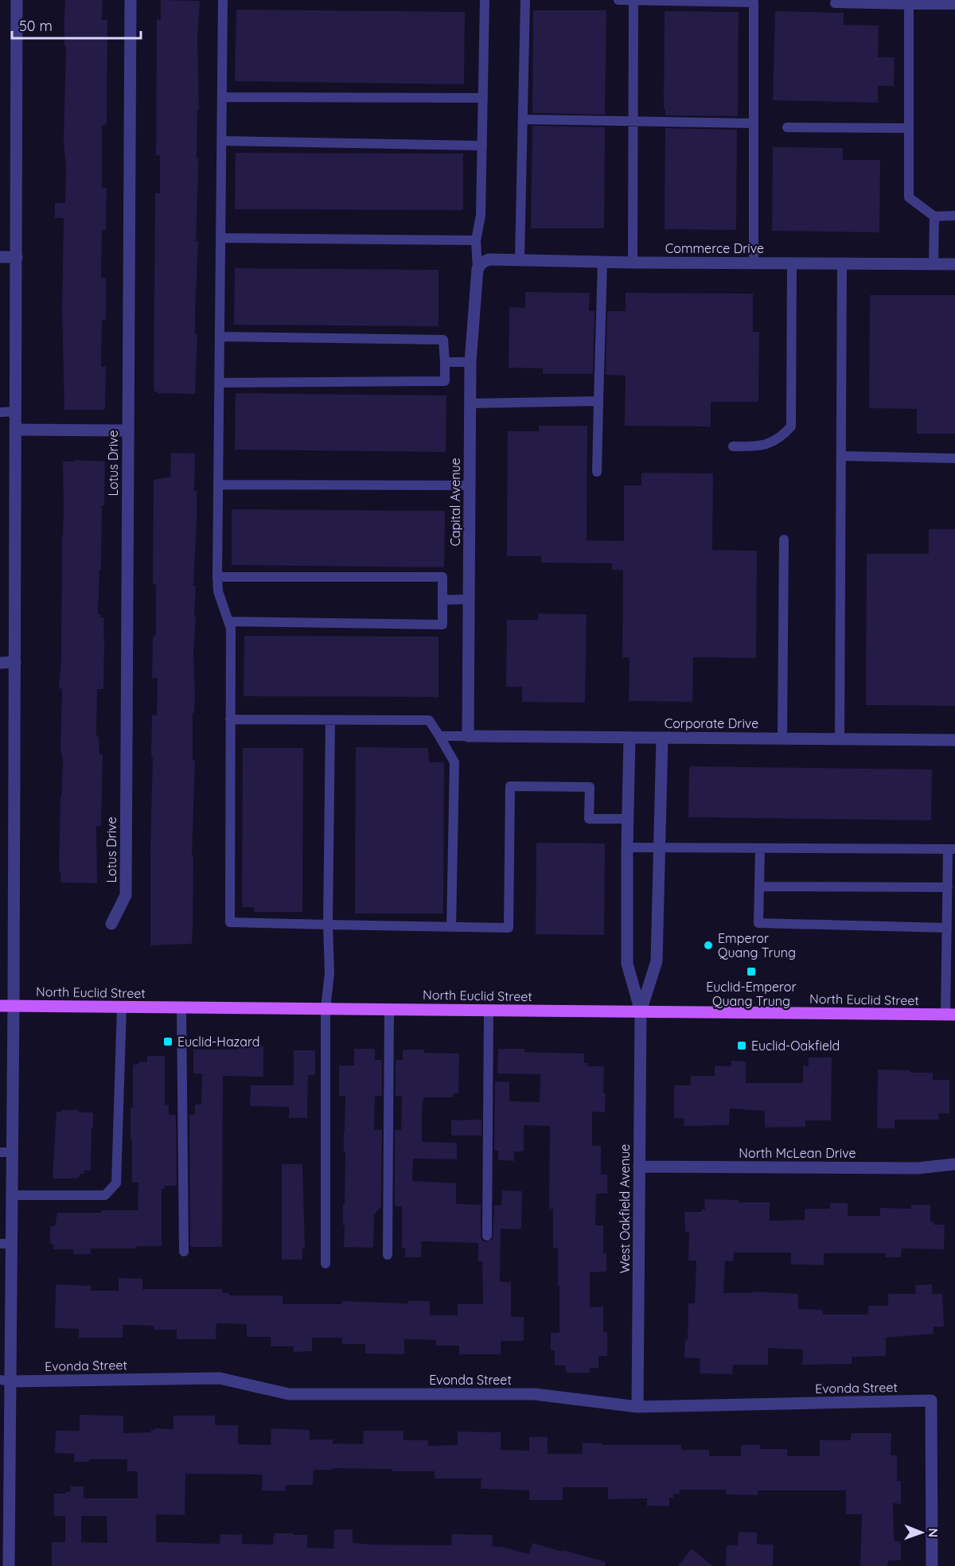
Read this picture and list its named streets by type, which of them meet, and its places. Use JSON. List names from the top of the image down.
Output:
{
  "streets": {
    "main road": ["North Euclid Street"],
    "street": [
      "Commerce Drive",
      "Lotus Drive",
      "Capital Avenue",
      "Corporate Drive",
      "North McLean Drive",
      "West Oakfield Avenue",
      "Evonda Street"
    ]
  },
  "crossings": [
    ["Commerce Drive", "Capital Avenue"],
    ["Capital Avenue", "Corporate Drive"],
    ["North Euclid Street", "West Oakfield Avenue"],
    ["North McLean Drive", "West Oakfield Avenue"],
    ["West Oakfield Avenue", "Evonda Street"]
  ],
  "places": {
    "other": ["Emperor Quang Trung"],
    "transit": ["Euclid-Emperor Quang Trung", "Euclid-Hazard", "Euclid-Oakfield"]
  },
  "scale_bar": "50 m",
  "north": "right"
}
